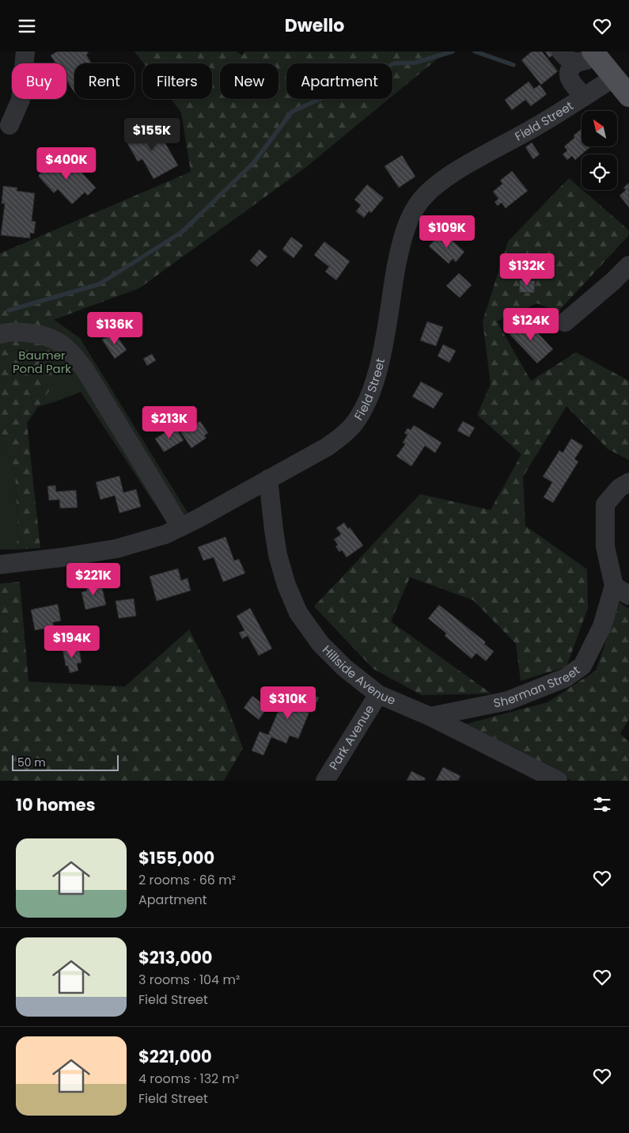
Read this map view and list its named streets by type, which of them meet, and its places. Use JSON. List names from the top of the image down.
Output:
{
  "streets": {
    "street": [
      "Field Street",
      "Hillside Avenue",
      "Sherman Street",
      "Park Avenue"
    ]
  },
  "crossings": [
    ["Field Street", "Hillside Avenue"],
    ["Hillside Avenue", "Sherman Street"],
    ["Hillside Avenue", "Park Avenue"]
  ],
  "parks": ["Baumer Pond Park"],
  "scale_bar": "50 m",
  "north": "top left",
  "page": {
    "header": "Dwello",
    "chip": [
      "Buy",
      "Rent",
      "Filters",
      "New",
      "Apartment"
    ],
    "price": [
      "$155K",
      "$400K",
      "$109K",
      "$132K",
      "$124K",
      "$136K",
      "$213K",
      "$221K",
      "$194K",
      "$310K"
    ],
    "scale": "50 m",
    "heading": "10 homes",
    "list": [
      {
        "name": "$155,000",
        "note": "2 rooms · 66 m² · Apartment"
      },
      {
        "name": "$213,000",
        "note": "3 rooms · 104 m² · Field Street"
      },
      {
        "name": "$221,000",
        "note": "4 rooms · 132 m² · Field Street"
      }
    ]
  }
}
